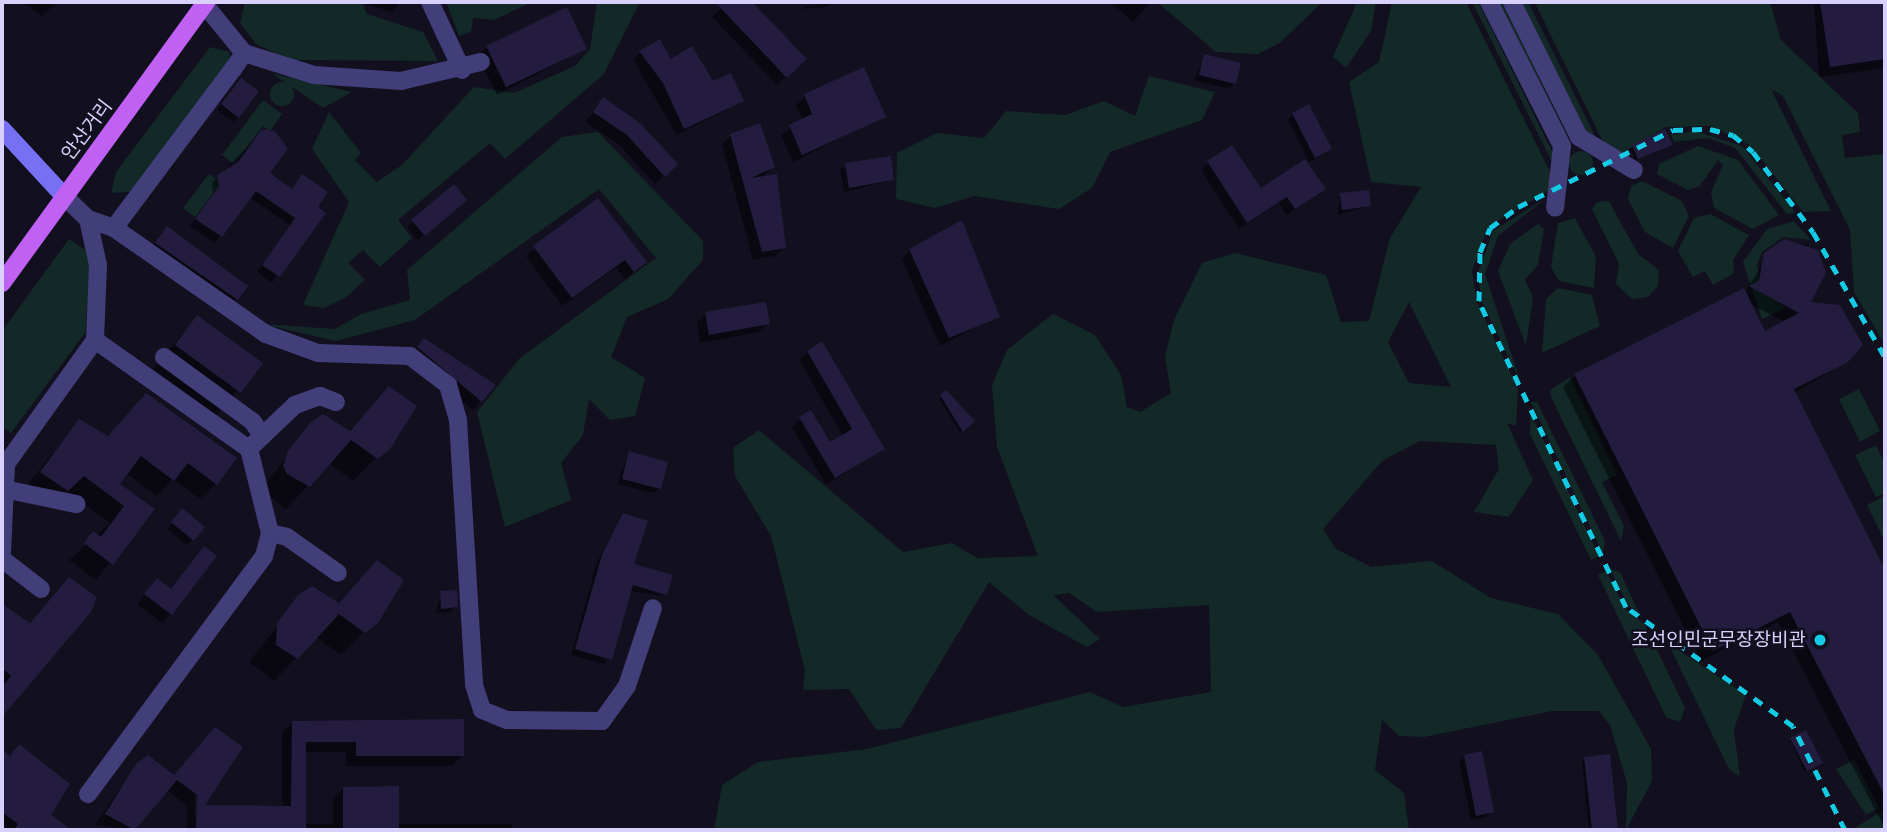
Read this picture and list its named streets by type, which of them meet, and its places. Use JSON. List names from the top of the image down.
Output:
{
  "streets": {
    "main road": ["안산거리"]
  },
  "places": ["조선인민군무장장비관"]
}
